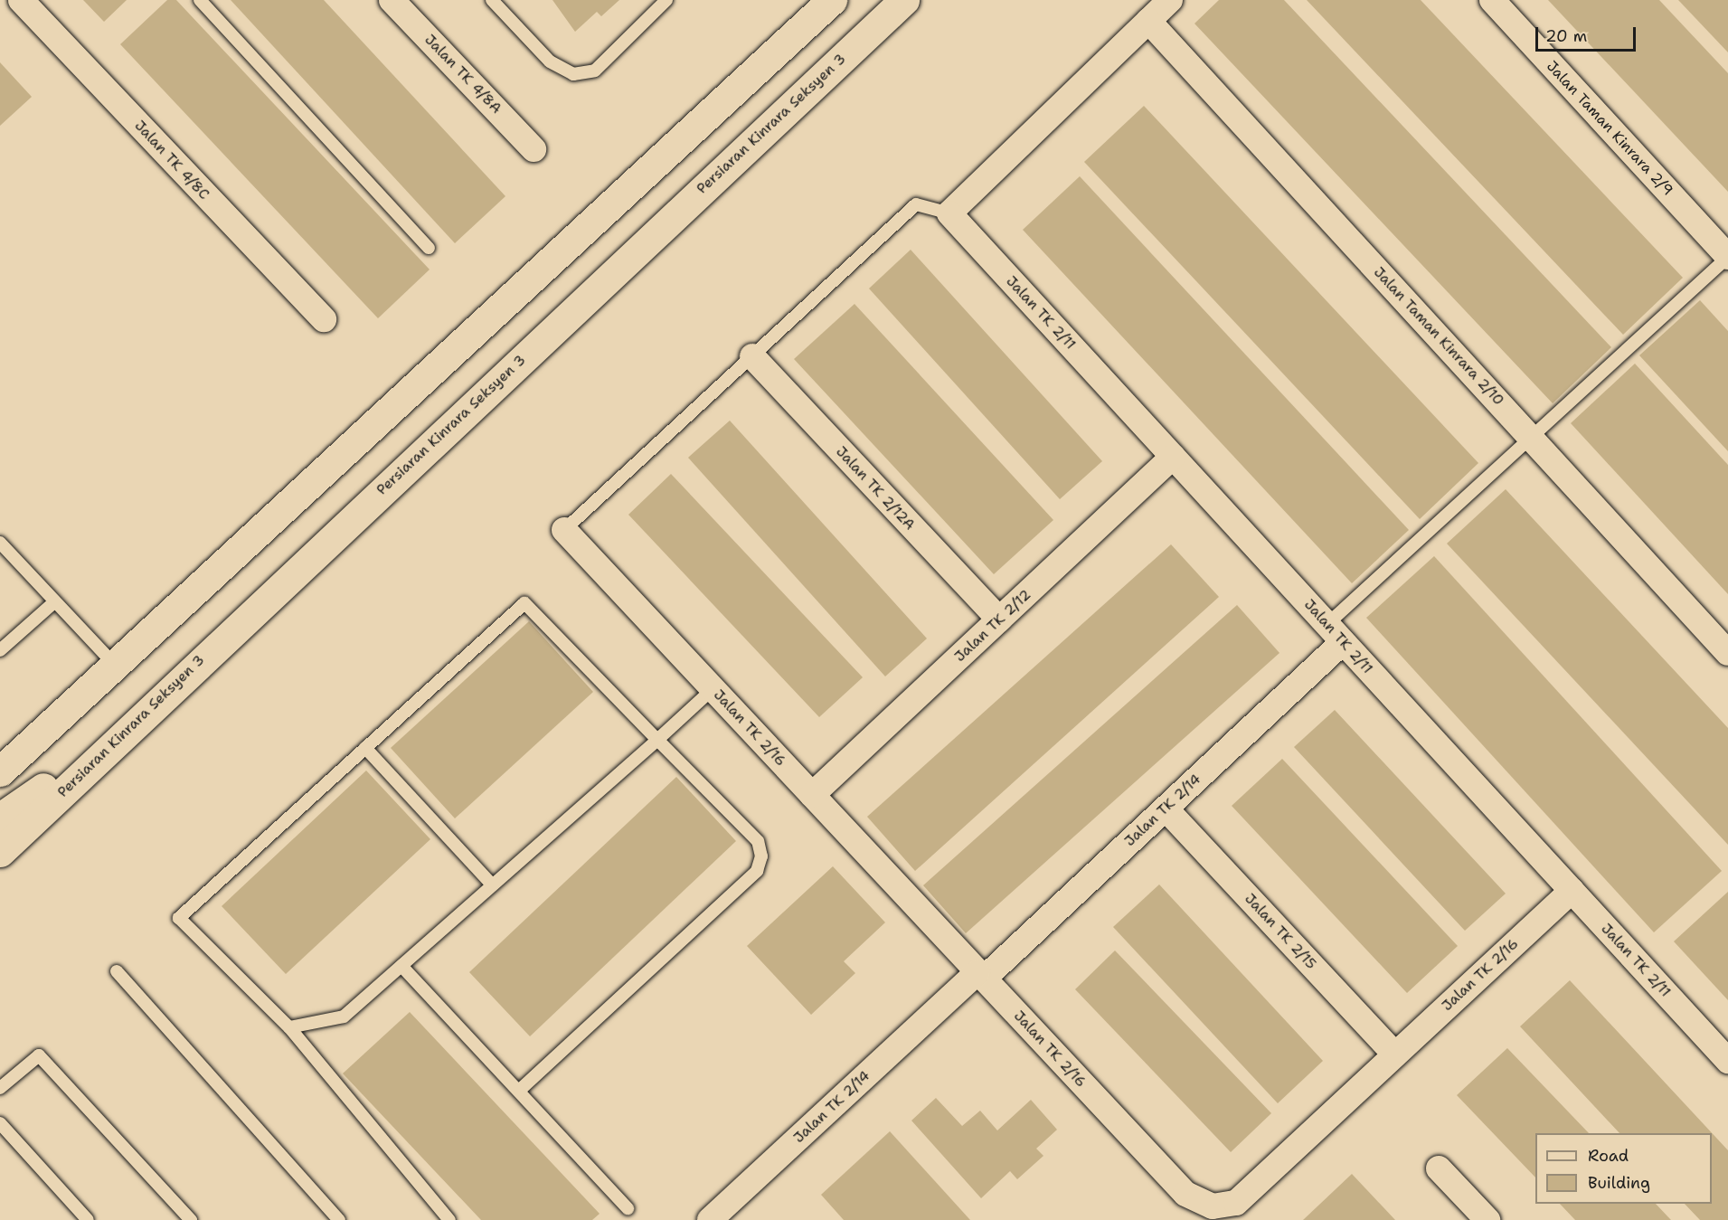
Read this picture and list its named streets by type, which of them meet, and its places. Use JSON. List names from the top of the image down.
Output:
{
  "streets": {
    "main road": ["Persiaran Kinrara Seksyen 3"],
    "street": [
      "Jalan TK 4/8A",
      "Jalan Taman Kinrara 2/9",
      "Jalan TK 4/8C",
      "Jalan TK 2/11",
      "Jalan Taman Kinrara 2/10",
      "Jalan TK 2/12A",
      "Jalan TK 2/12",
      "Jalan TK 2/16",
      "Jalan TK 2/14",
      "Jalan TK 2/15"
    ]
  },
  "crossings": [
    ["Jalan TK 2/11", "Jalan TK 2/12"],
    ["Jalan TK 2/11", "Jalan TK 2/16"],
    ["Jalan TK 2/11", "Jalan TK 2/14"],
    ["Jalan TK 2/12A", "Jalan TK 2/12"],
    ["Jalan TK 2/12", "Jalan TK 2/16"],
    ["Jalan TK 2/16", "Jalan TK 2/14"],
    ["Jalan TK 2/16", "Jalan TK 2/15"],
    ["Jalan TK 2/14", "Jalan TK 2/15"]
  ],
  "legend": ["Road", "Building"],
  "scale_bar": "20 m"
}
